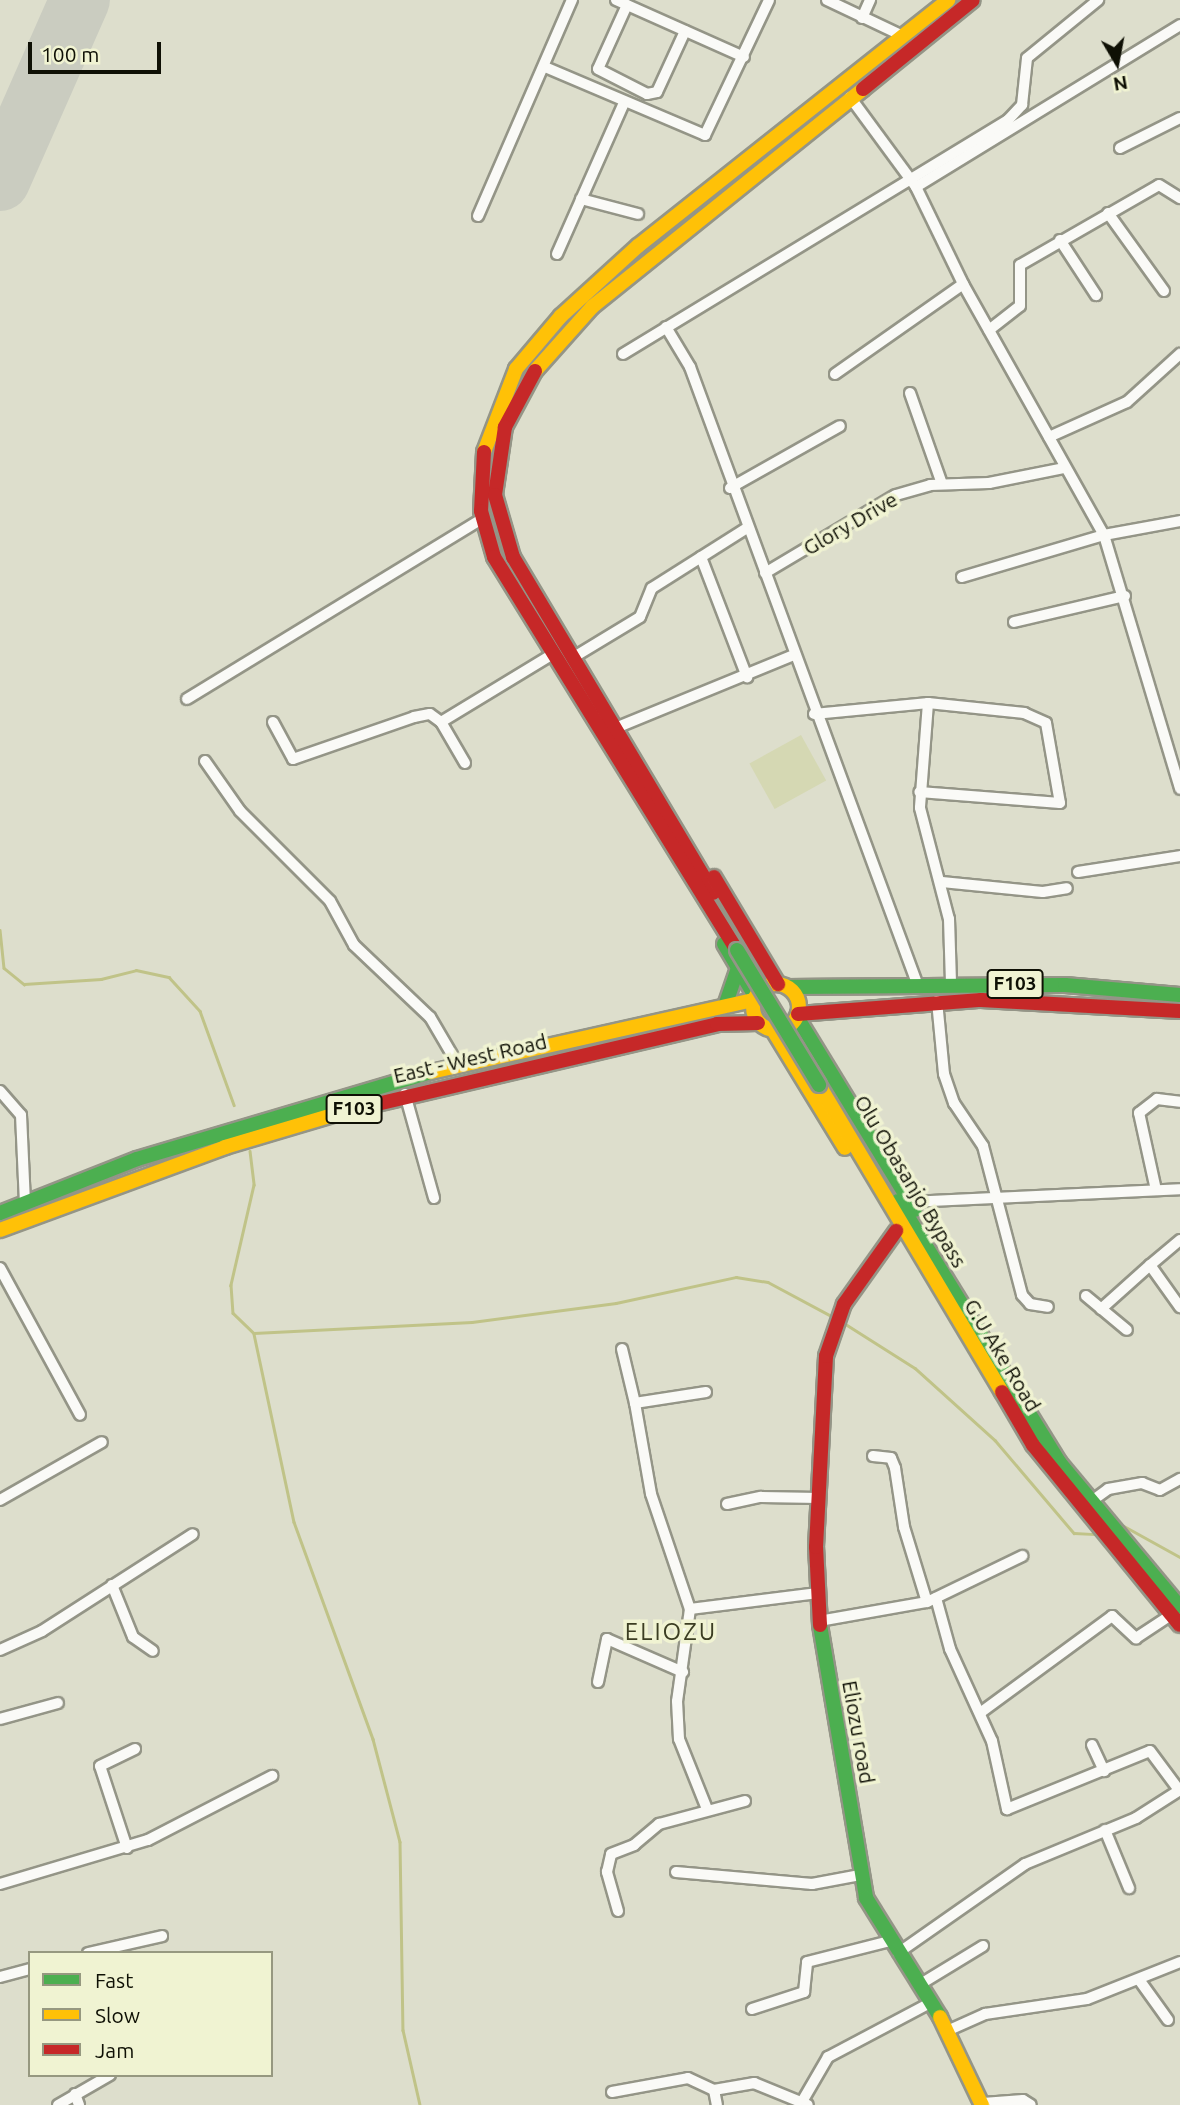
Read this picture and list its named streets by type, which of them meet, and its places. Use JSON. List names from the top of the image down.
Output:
{
  "streets": {
    "main road": [
      "F103",
      "East - West Road",
      "Olu Obasanjo Bypass",
      "G.U Ake Road",
      "Eliozu road"
    ],
    "street": ["Glory Drive"]
  },
  "crossings": [
    ["F103", "East - West Road"],
    ["Olu Obasanjo Bypass", "G.U Ake Road"]
  ],
  "districts": ["ELIOZU"],
  "legend": ["Fast", "Slow", "Jam"],
  "scale_bar": "100 m",
  "north": "bottom"
}
